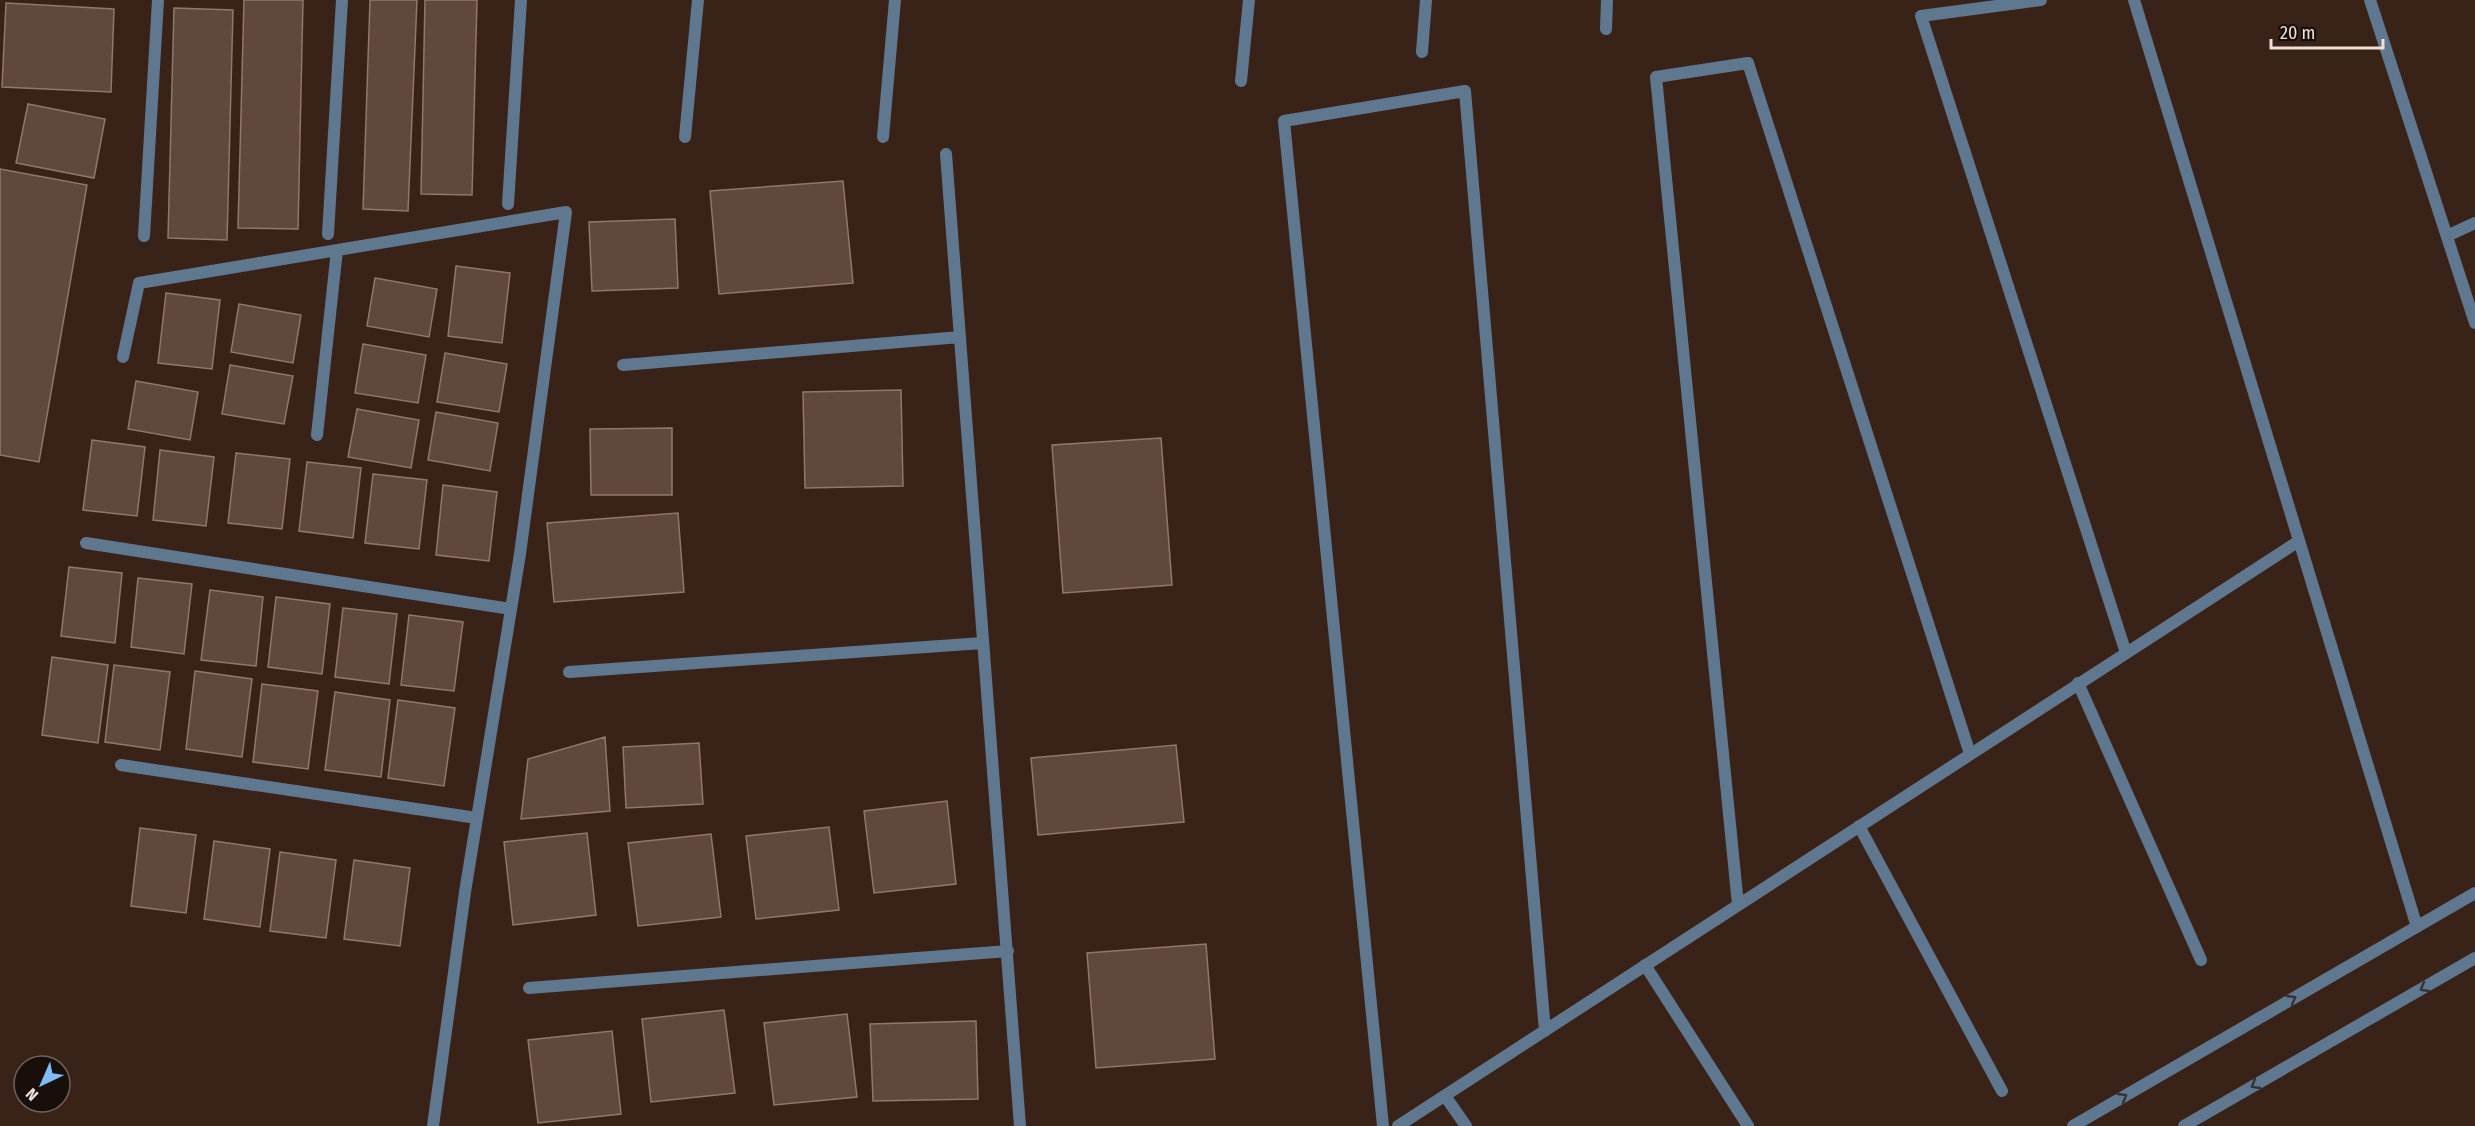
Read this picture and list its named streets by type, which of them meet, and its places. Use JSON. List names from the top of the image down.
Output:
{
  "scale_bar": "20 m",
  "north": "bottom left"
}
